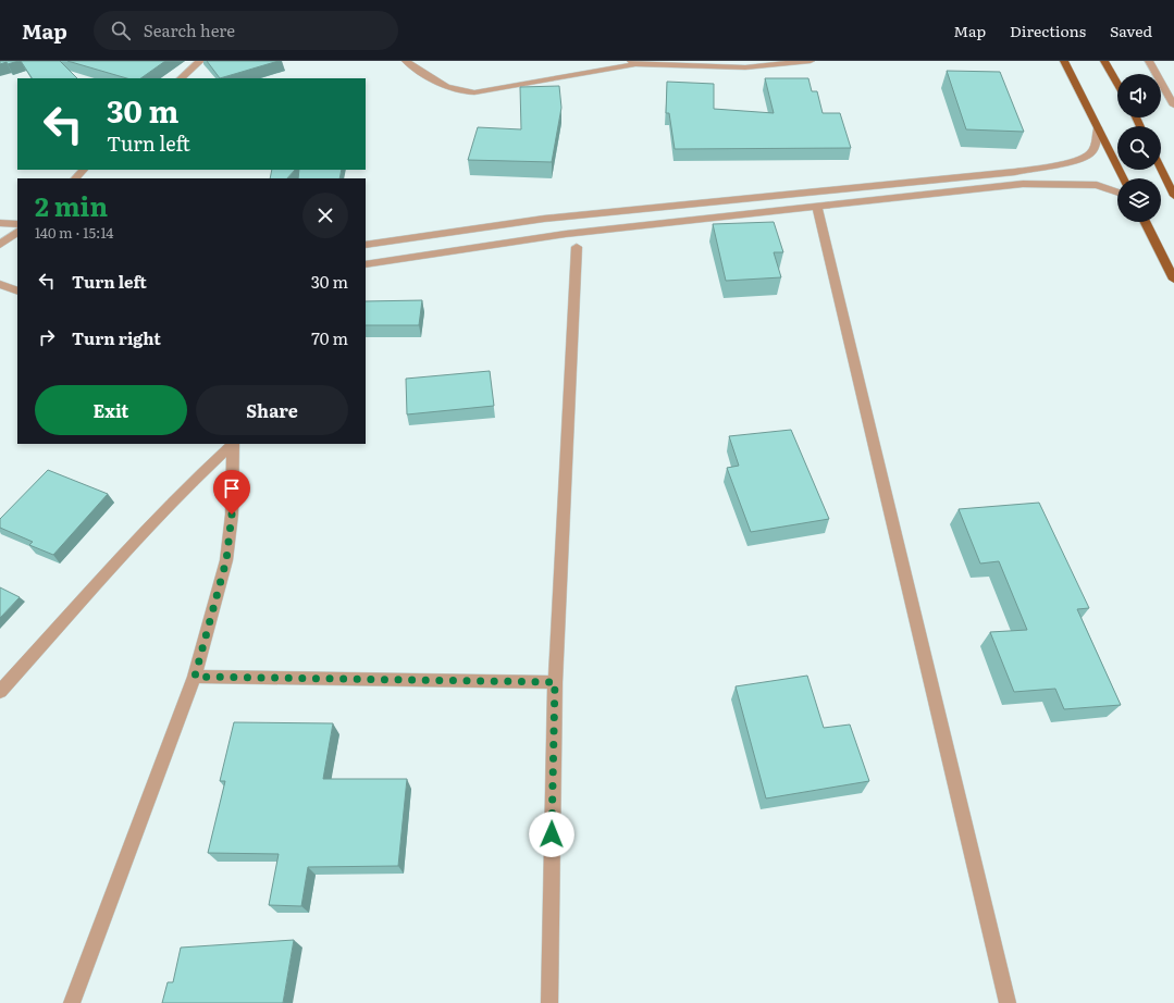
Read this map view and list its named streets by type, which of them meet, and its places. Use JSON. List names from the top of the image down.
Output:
{
  "page": {
    "header": "Map",
    "search": "Search here",
    "nav": ["Map", "Directions", "Saved"],
    "turn": ["30 m", "Turn left"],
    "heading": ["2 min", "140 m · 15:14"],
    "list": [
      {
        "name": "Turn left",
        "value": "30 m"
      },
      {
        "name": "Turn right",
        "value": "70 m"
      }
    ],
    "buttons": ["Exit", "Share"]
  }
}
